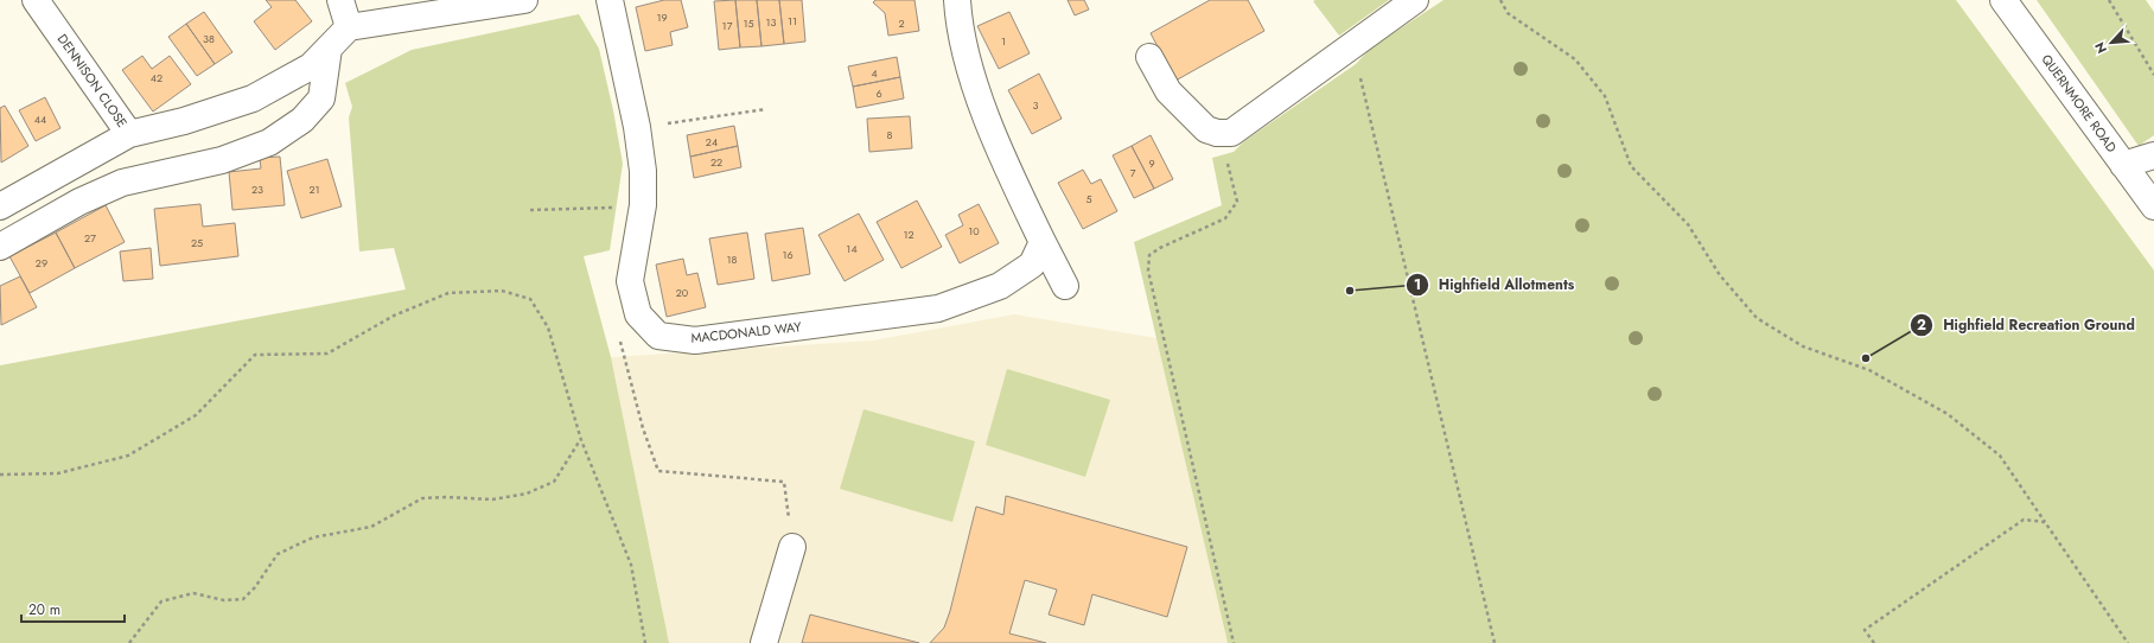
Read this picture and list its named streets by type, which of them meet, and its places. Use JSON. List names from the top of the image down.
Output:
{
  "streets": {
    "street": ["DENNISON CLOSE", "QUERNMORE ROAD", "MACDONALD WAY"]
  },
  "places": ["Highfield Allotments", "Highfield Recreation Ground"],
  "house_numbers": [
    "19",
    "11",
    "13",
    "15",
    "2",
    "17",
    "38",
    "1",
    "4",
    "42",
    "6",
    "3",
    "44",
    "8",
    "24",
    "22",
    "9",
    "7",
    "23",
    "21",
    "5",
    "10",
    "12",
    "27",
    "25",
    "14",
    "16",
    "18",
    "29",
    "20"
  ],
  "scale_bar": "20 m",
  "north": "bottom left"
}
